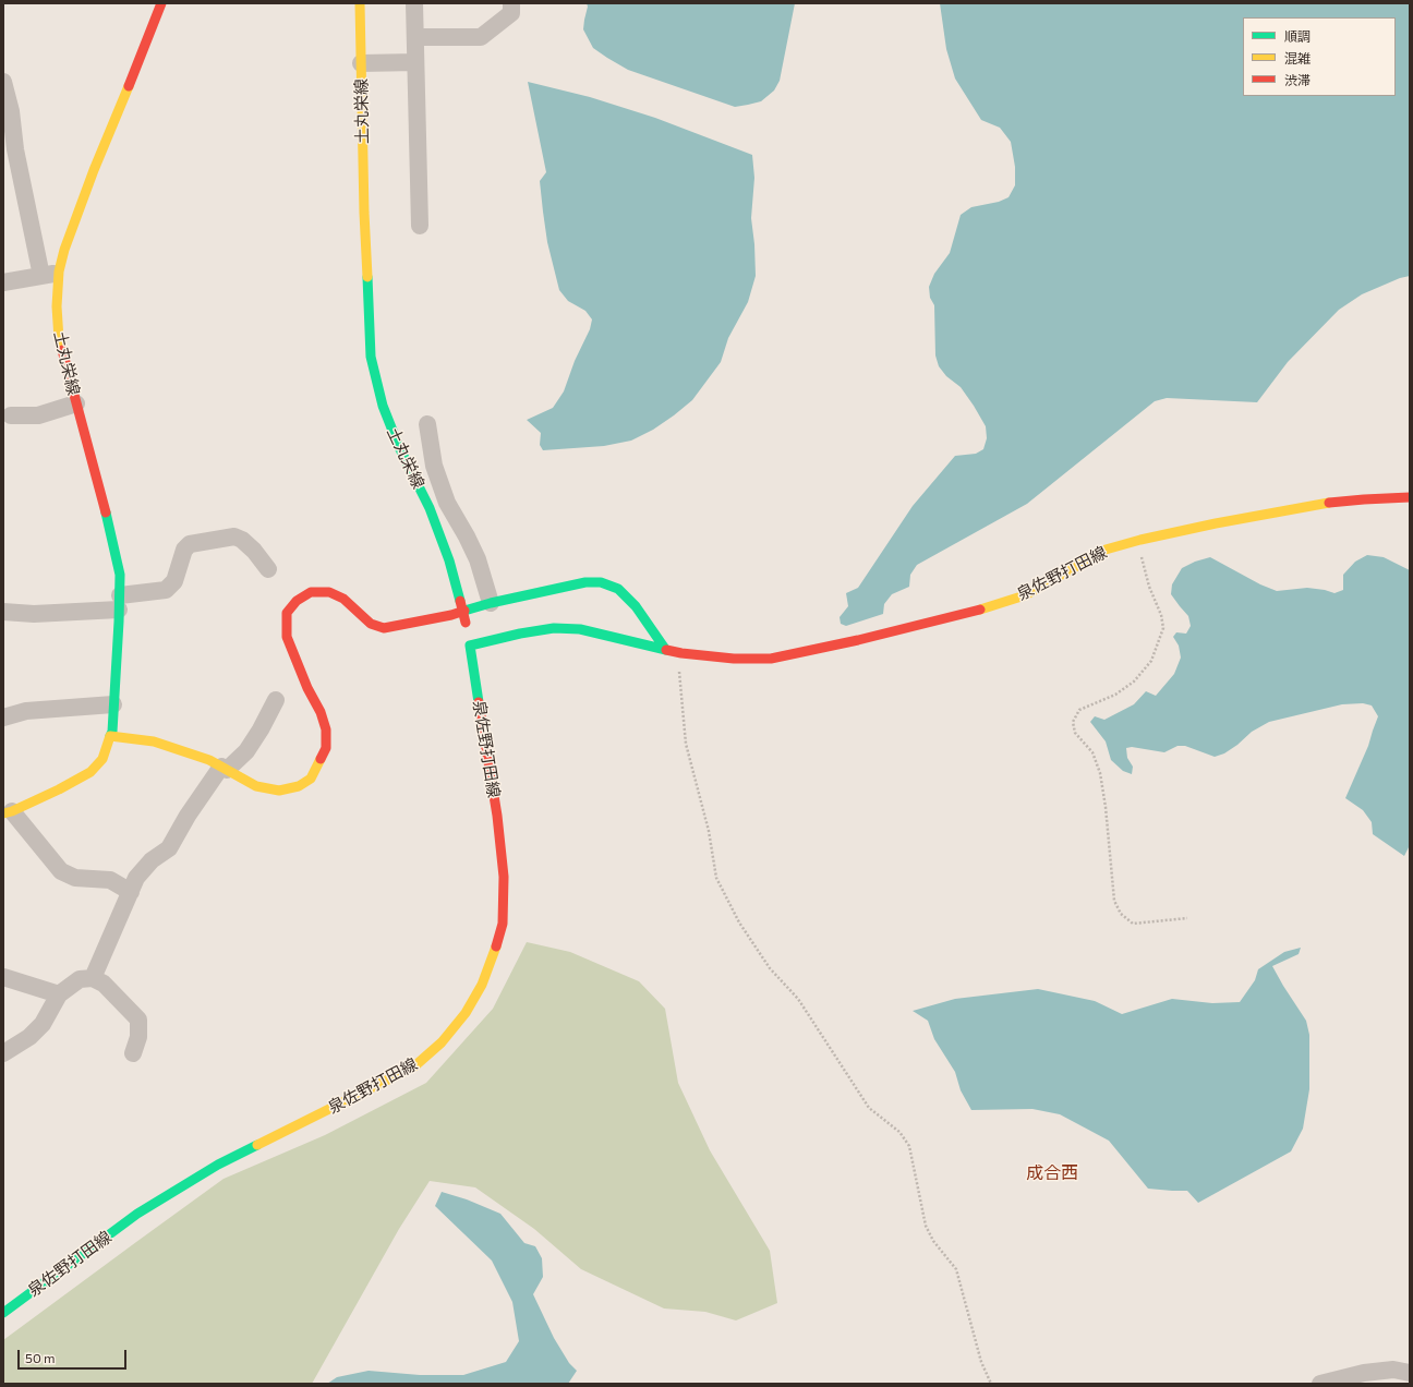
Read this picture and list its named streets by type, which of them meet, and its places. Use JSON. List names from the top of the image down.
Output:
{
  "streets": {
    "main road": ["土丸栄線", "泉佐野打田線"]
  },
  "crossings": [
    ["土丸栄線", "泉佐野打田線"]
  ],
  "districts": ["成合西"],
  "legend": ["順調", "混雑", "渋滞"],
  "scale_bar": "50 m"
}
